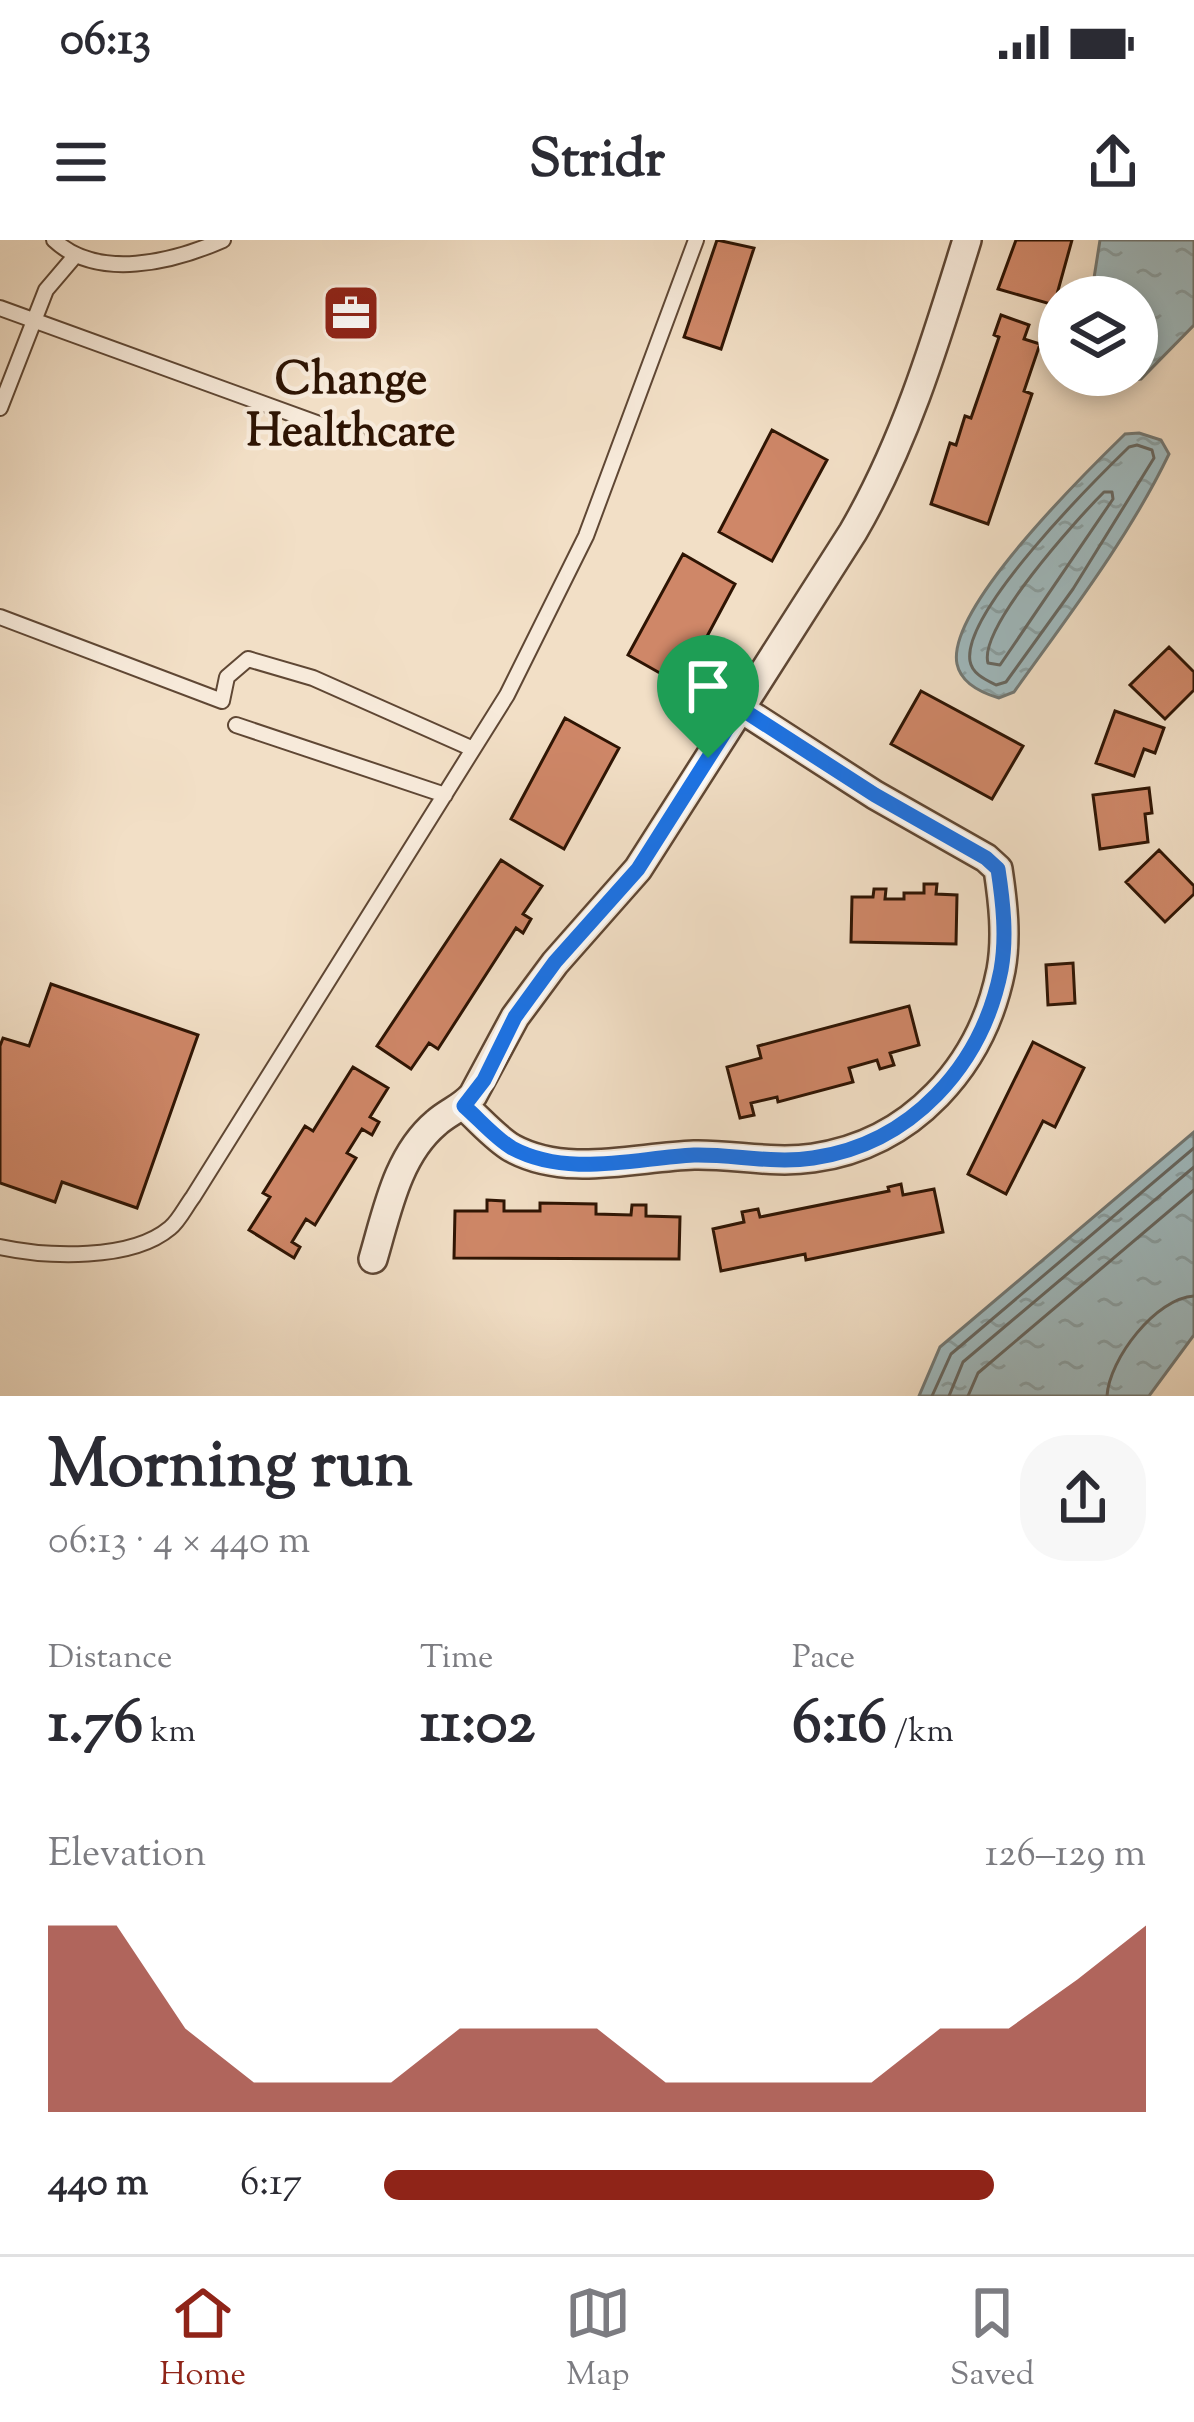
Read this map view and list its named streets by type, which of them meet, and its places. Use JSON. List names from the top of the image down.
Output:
{
  "places": {
    "office": ["Change Healthcare"]
  },
  "page": {
    "status": "06:13",
    "header": "Stridr",
    "heading": ["Morning run", "06:13 · 4 × 440 m"],
    "stats": [
      ["Distance", "1.76 km"],
      ["Time", "11:02"],
      ["Pace", "6:16 /km"]
    ],
    "chart": ["Elevation", "126–129 m"],
    "list": [
      {
        "name": "440 m",
        "note": "6:17"
      }
    ],
    "tabs": ["Home", "Map", "Saved"]
  }
}
